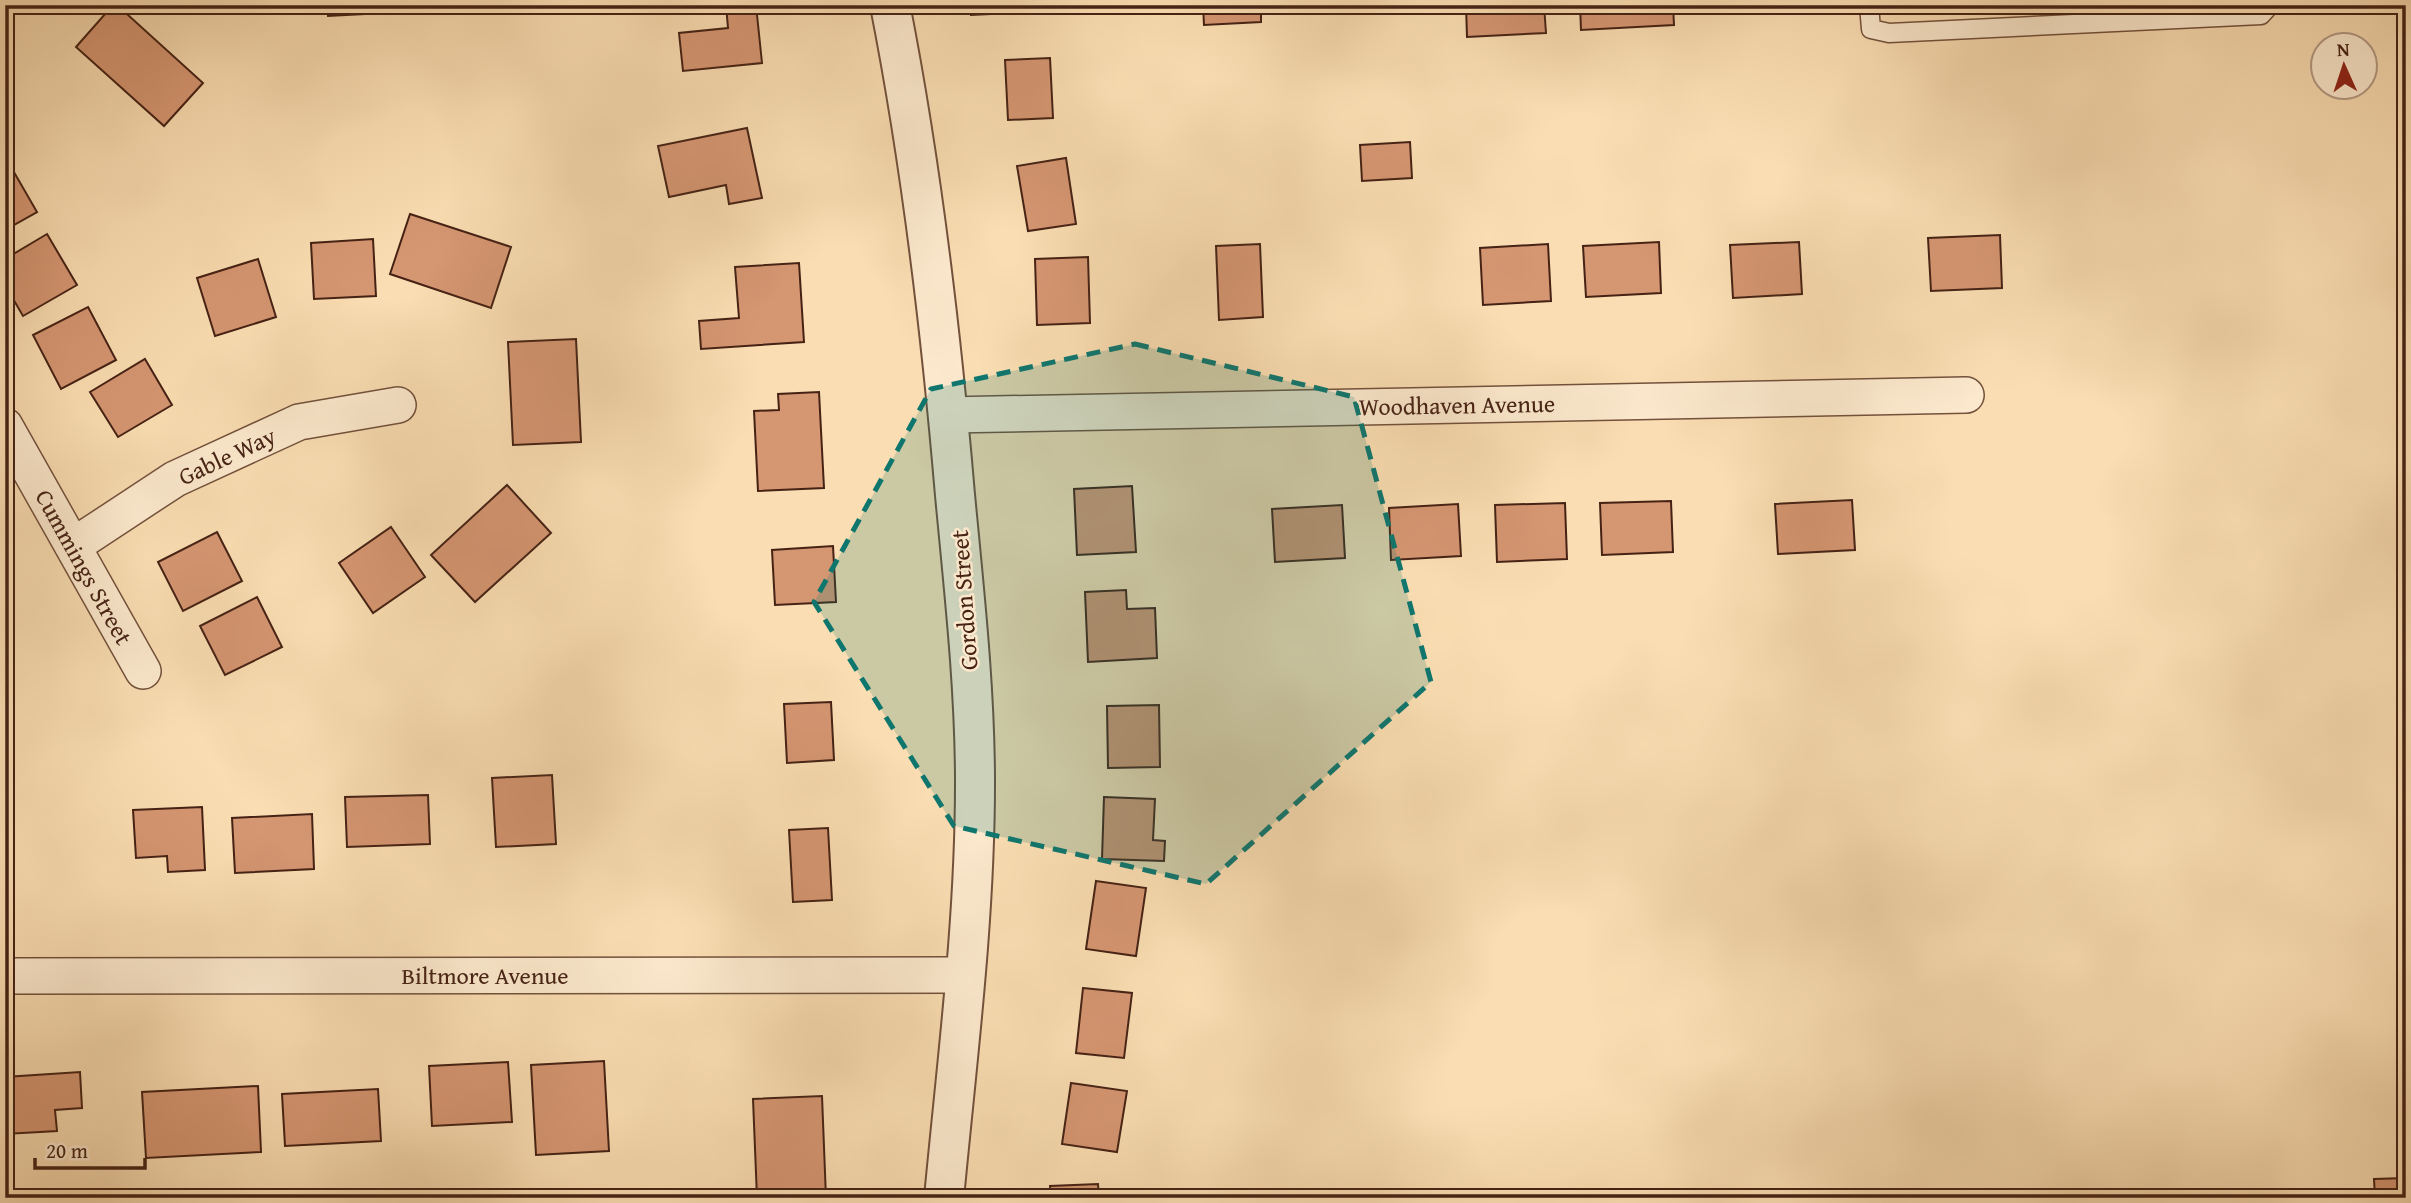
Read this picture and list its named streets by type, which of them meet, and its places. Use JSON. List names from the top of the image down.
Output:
{
  "streets": {
    "street": [
      "Woodhaven Avenue",
      "Gable Way",
      "Cummings Street",
      "Gordon Street",
      "Biltmore Avenue"
    ]
  },
  "crossings": [
    ["Woodhaven Avenue", "Gordon Street"],
    ["Gable Way", "Cummings Street"],
    ["Gordon Street", "Biltmore Avenue"]
  ],
  "scale_bar": "20 m",
  "north": "top"
}
